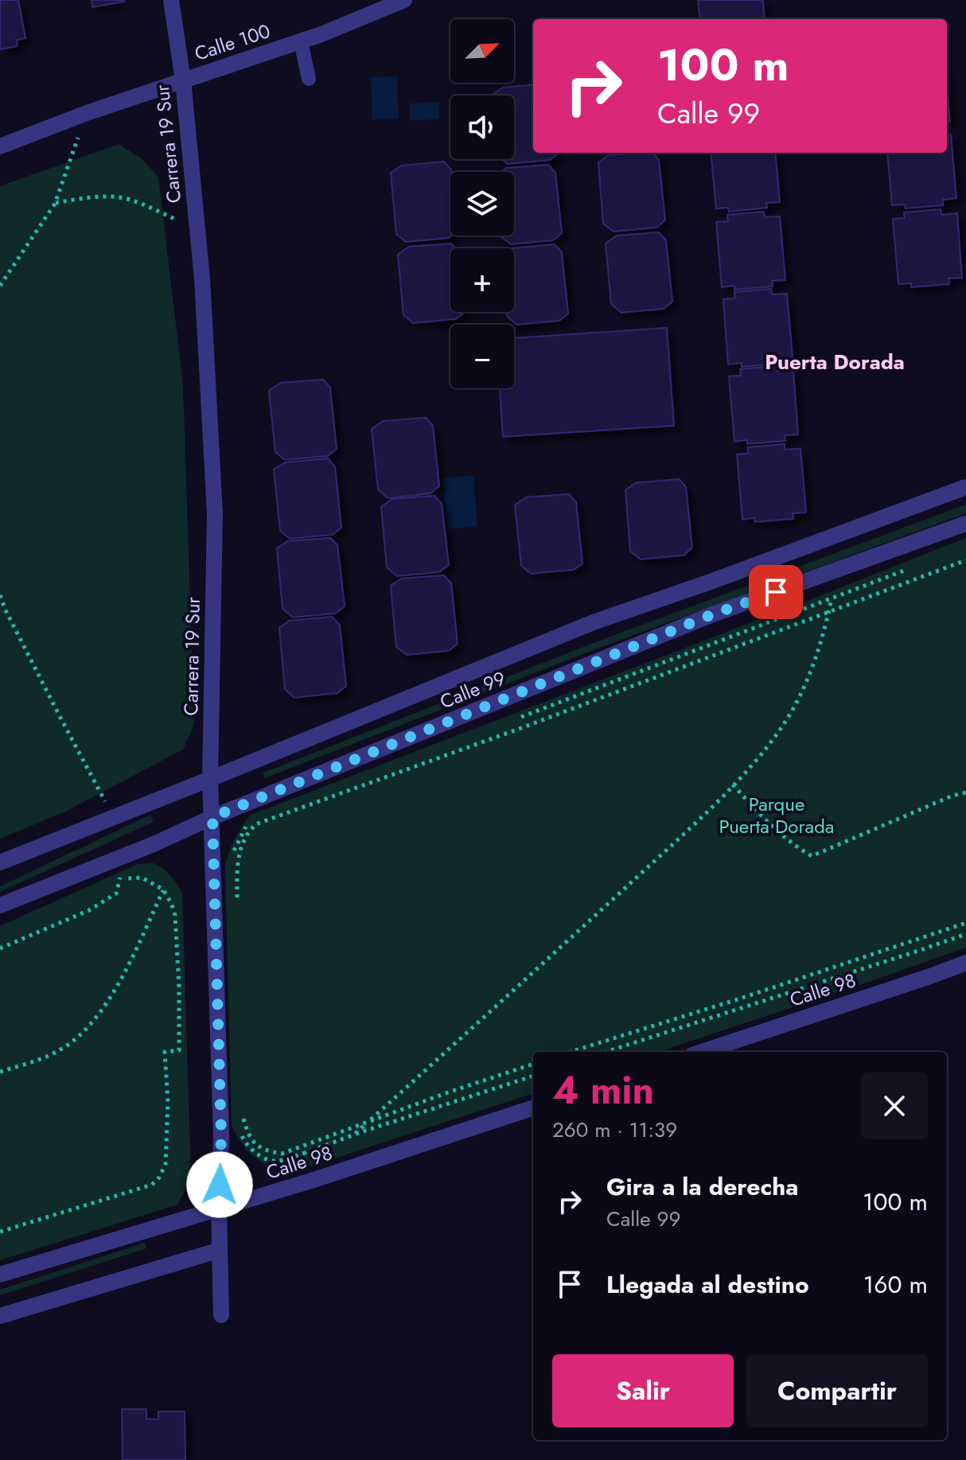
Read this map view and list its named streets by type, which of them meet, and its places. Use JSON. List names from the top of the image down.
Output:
{
  "streets": {
    "street": [
      "Calle 100",
      "Carrera 19 Sur",
      "Calle 99",
      "Calle 98"
    ]
  },
  "crossings": [
    ["Calle 100", "Carrera 19 Sur"],
    ["Carrera 19 Sur", "Calle 99"],
    ["Carrera 19 Sur", "Calle 98"]
  ],
  "districts": ["Puerta Dorada"],
  "parks": ["Parque Puerta Dorada"],
  "north": "top right",
  "page": {
    "map_buttons": ["+", "−"],
    "turn": ["100 m", "Calle 99"],
    "heading": ["4 min", "260 m · 11:39"],
    "list": [
      {
        "name": "Gira a la derecha",
        "note": "Calle 99",
        "value": "100 m"
      },
      {
        "name": "Llegada al destino",
        "value": "160 m"
      }
    ],
    "buttons": ["Salir", "Compartir"]
  }
}
